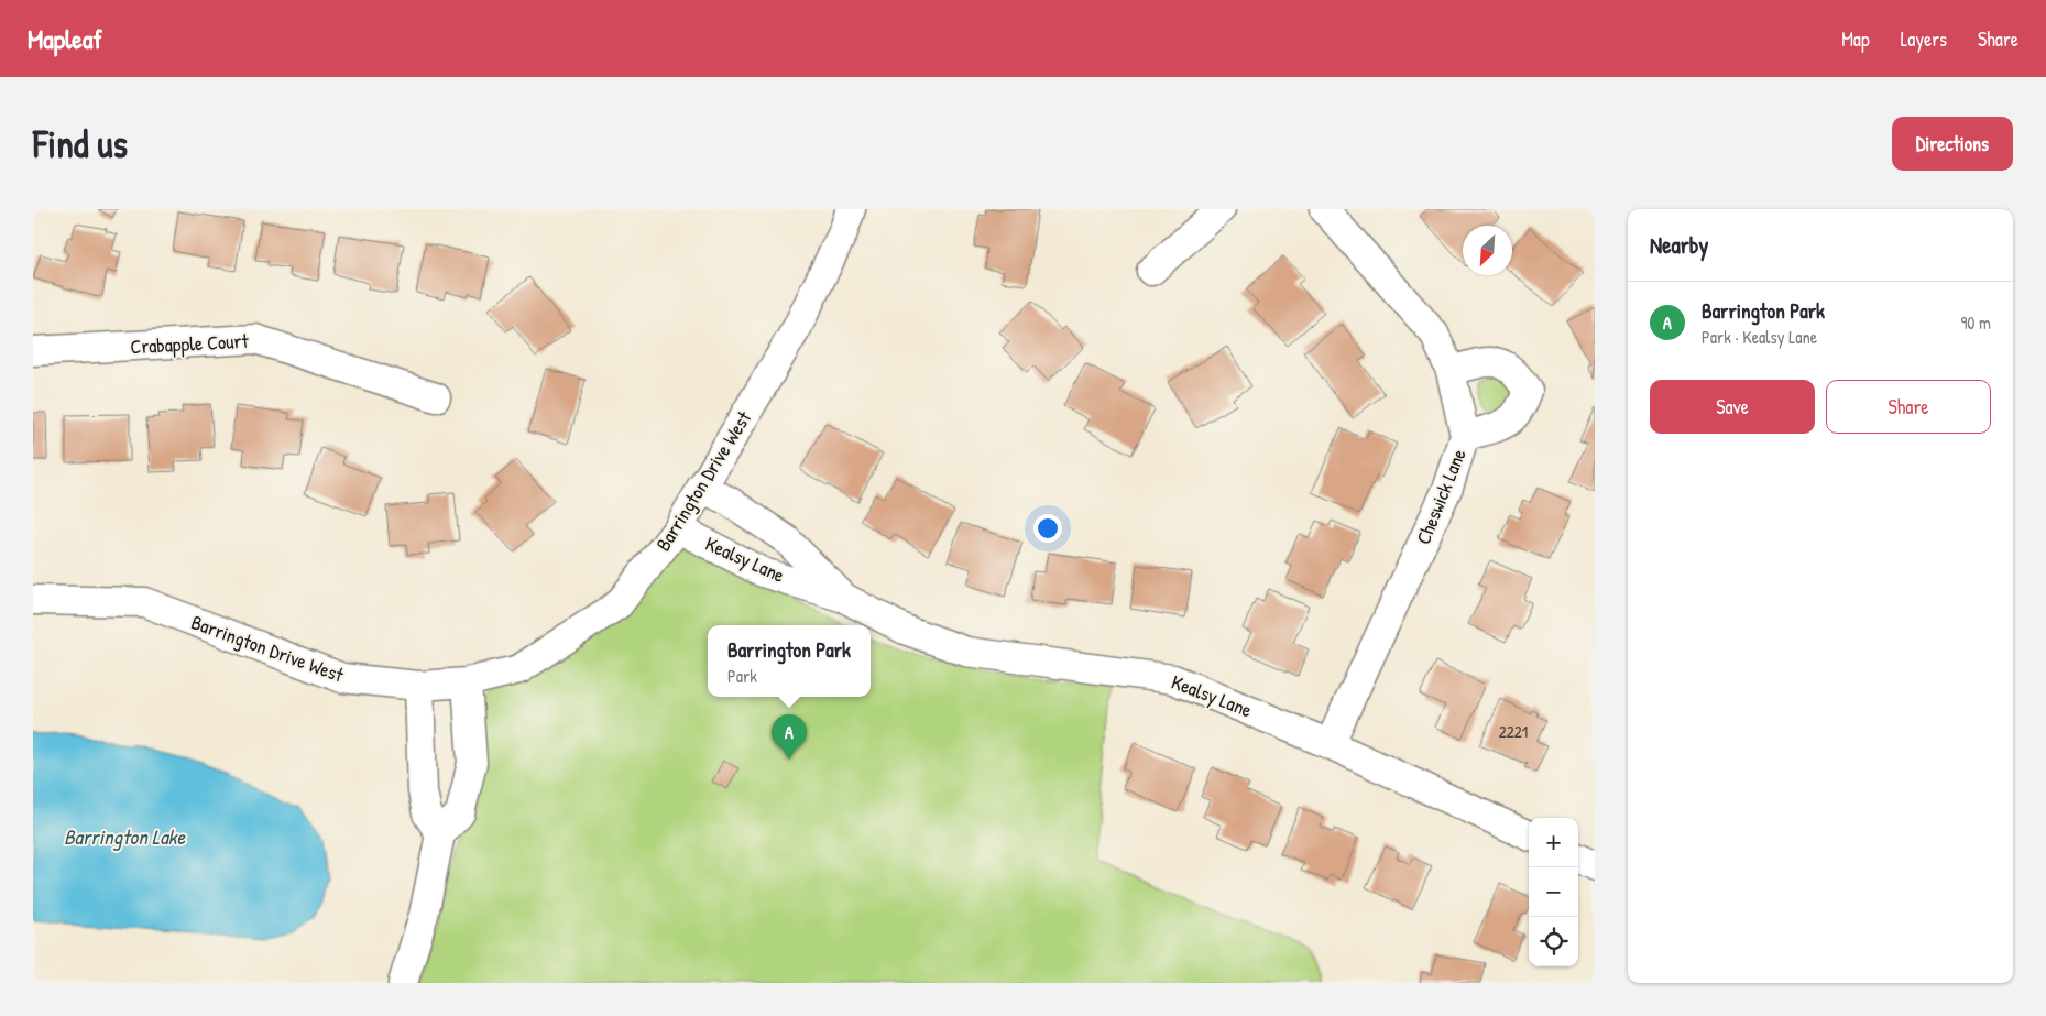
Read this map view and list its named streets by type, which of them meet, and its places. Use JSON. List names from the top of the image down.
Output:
{
  "streets": {
    "street": [
      "Crabapple Court",
      "Barrington Drive West",
      "Cheswick Lane",
      "Kealsy Lane"
    ]
  },
  "crossings": [
    ["Barrington Drive West", "Kealsy Lane"],
    ["Cheswick Lane", "Kealsy Lane"]
  ],
  "water": ["Barrington Lake"],
  "house_numbers": ["2221"],
  "north": "bottom left",
  "page": {
    "header": "Mapleaf",
    "nav": ["Map", "Layers", "Share"],
    "buttons": [
      "Directions",
      ["Save", "Share"]
    ],
    "title": "Find us",
    "heading": "Nearby",
    "list": [
      {
        "mark": "A",
        "name": "Barrington Park",
        "note": "Park · Kealsy Lane",
        "value": "90 m"
      }
    ],
    "popup": ["Barrington Park", "Park"],
    "pins": "A",
    "map_buttons": ["+", "−"]
  }
}
